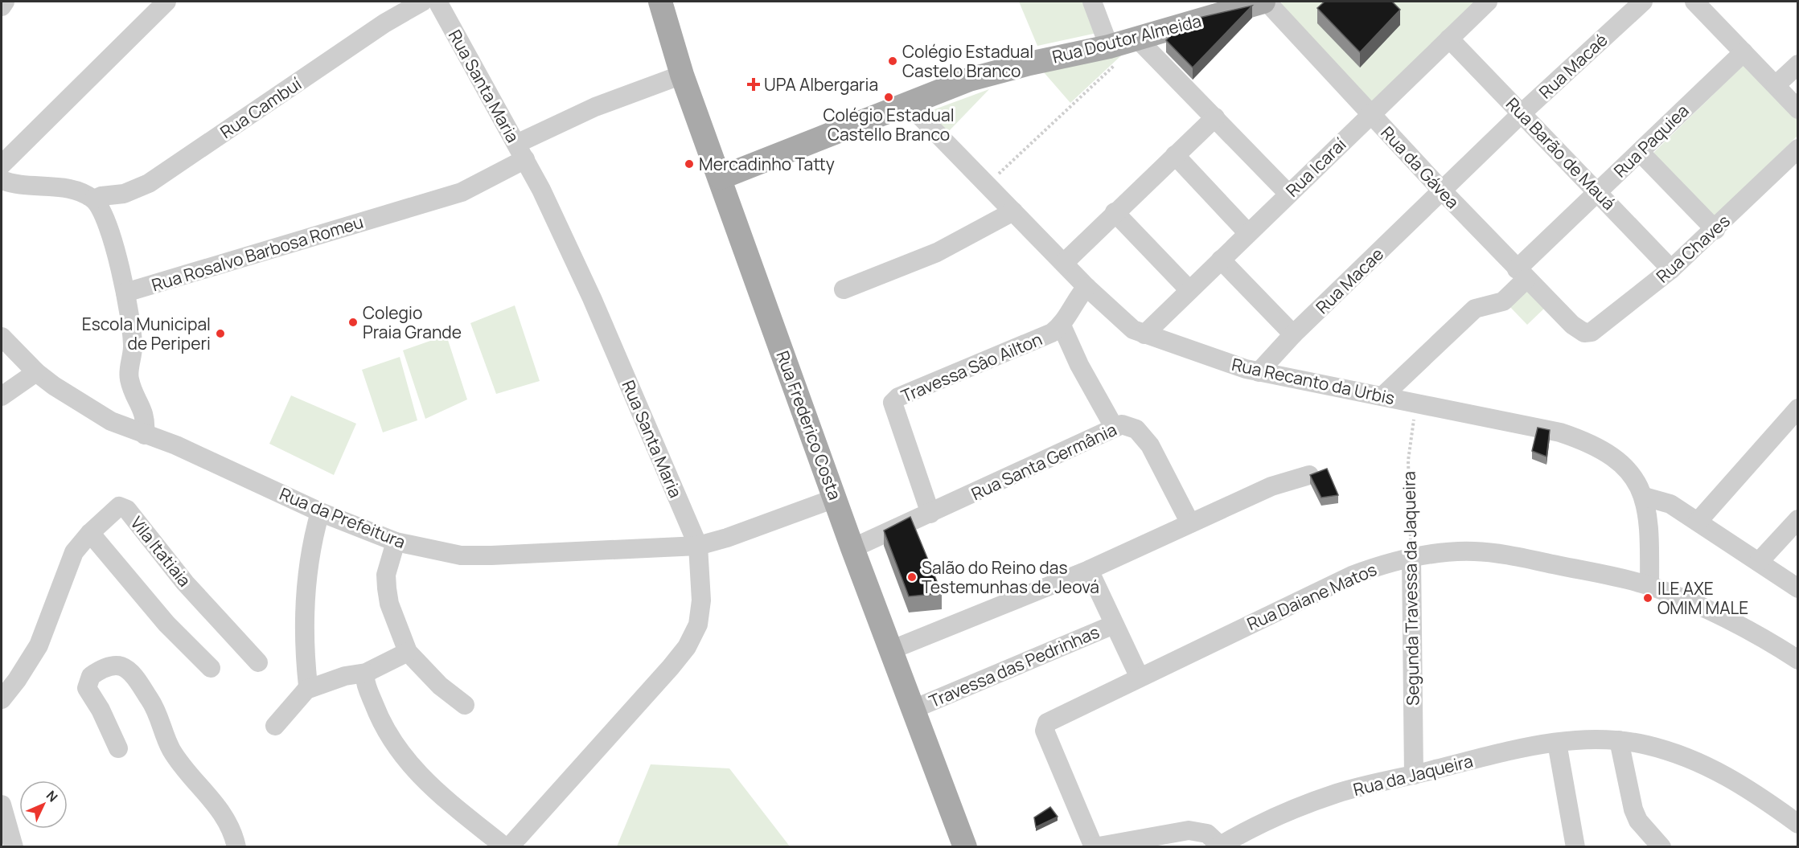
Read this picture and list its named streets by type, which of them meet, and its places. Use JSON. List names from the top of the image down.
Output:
{
  "streets": {
    "main road": ["Rua Doutor Almeida", "Rua Frederico Costa"],
    "street": [
      "Rua Macaé",
      "Rua Santa Maria",
      "Rua Cambuí",
      "Rua Paquiea",
      "Rua Barão de Mauá",
      "Rua Icaraí",
      "Rua da Gávea",
      "Rua Chaves",
      "Rua Rosalvo Barbosa Romeu",
      "Rua Macae",
      "Travessa Sâo Ailton",
      "Rua Recanto da Urbis",
      "Rua Santa Germânia",
      "Rua da Prefeitura",
      "Vila Itatiaia",
      "Segunda Travessa da Jaqueira",
      "Rua Daiane Matos",
      "Travessa das Pedrinhas",
      "Rua da Jaqueira"
    ]
  },
  "crossings": [
    ["Rua Doutor Almeida", "Rua da Gávea"],
    ["Rua Doutor Almeida", "Rua Recanto da Urbis"],
    ["Rua Doutor Almeida", "Rua Frederico Costa"],
    ["Rua Macaé", "Rua Barão de Mauá"],
    ["Rua Macaé", "Rua da Gávea"],
    ["Rua Macaé", "Rua Macae"],
    ["Rua Santa Maria", "Rua Rosalvo Barbosa Romeu"],
    ["Rua Santa Maria", "Rua da Prefeitura"],
    ["Rua Paquiea", "Rua Barão de Mauá"],
    ["Rua Paquiea", "Rua da Gávea"],
    ["Rua Paquiea", "Rua Recanto da Urbis"],
    ["Rua Barão de Mauá", "Rua Icaraí"],
    ["Rua Barão de Mauá", "Rua Chaves"],
    ["Rua Icaraí", "Rua da Gávea"],
    ["Rua Icaraí", "Rua Recanto da Urbis"],
    ["Rua da Gávea", "Rua Chaves"],
    ["Rua da Gávea", "Rua Macae"],
    ["Rua Rosalvo Barbosa Romeu", "Rua Frederico Costa"],
    ["Rua Macae", "Rua Recanto da Urbis"],
    ["Travessa Sâo Ailton", "Rua Recanto da Urbis"],
    ["Travessa Sâo Ailton", "Rua Santa Germânia"],
    ["Rua Recanto da Urbis", "Segunda Travessa da Jaqueira"],
    ["Rua Recanto da Urbis", "Rua Daiane Matos"],
    ["Rua Frederico Costa", "Rua Santa Germânia"],
    ["Rua Frederico Costa", "Rua da Prefeitura"],
    ["Rua Frederico Costa", "Travessa das Pedrinhas"],
    ["Segunda Travessa da Jaqueira", "Rua Daiane Matos"],
    ["Segunda Travessa da Jaqueira", "Rua da Jaqueira"]
  ],
  "places": {
    "other": [
      "Colégio Estadual Castelo Branco",
      "Colégio Estadual Castello Branco",
      "Mercadinho Tatty",
      "Colegio Praia Grande",
      "Escola Municipal de Periperi",
      "Salão do Reino das Testemunhas de Jeová",
      "ILE AXE OMIM MALE"
    ],
    "health": ["UPA Albergaria"]
  },
  "north": "top right"
}
